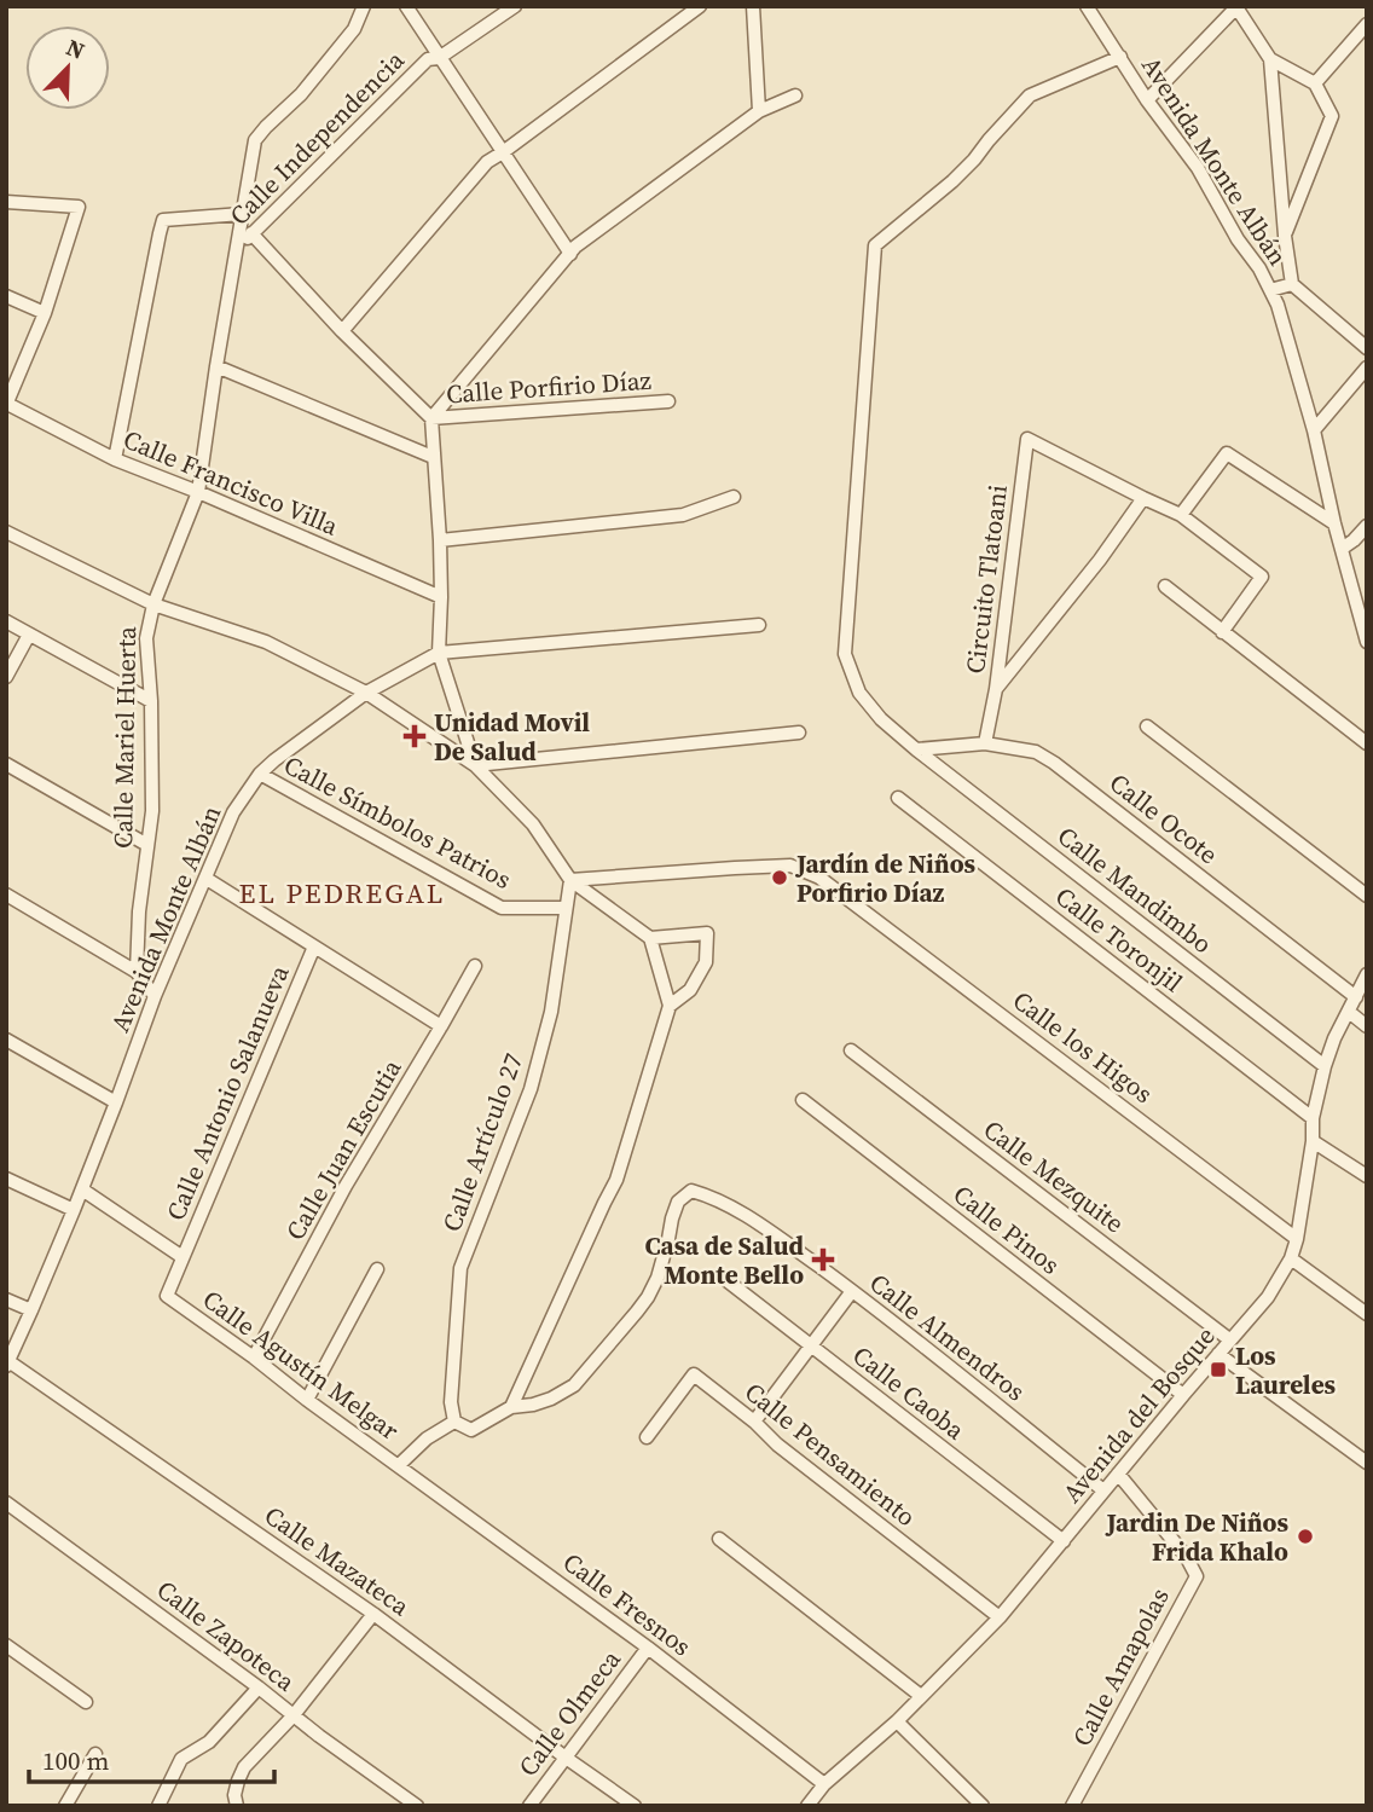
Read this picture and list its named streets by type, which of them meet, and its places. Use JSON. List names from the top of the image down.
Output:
{
  "streets": {
    "street": [
      "Calle Independencia",
      "Avenida Monte Albán",
      "Calle Porfirio Díaz",
      "Calle Francisco Villa",
      "Circuito Tlatoani",
      "Calle Mariel Huerta",
      "Calle Ocote",
      "Calle Símbolos Patrios",
      "Calle Mandimbo",
      "Calle Toronjil",
      "Calle los Higos",
      "Calle Antonio Salanueva",
      "Calle Artículo 27",
      "Calle Juan Escutia",
      "Calle Mezquite",
      "Calle Pinos",
      "Calle Almendros",
      "Calle Agustín Melgar",
      "Calle Caoba",
      "Avenida del Bosque",
      "Calle Pensamiento",
      "Calle Mazateca",
      "Calle Fresnos",
      "Calle Zapoteca",
      "Calle Amapolas",
      "Calle Olmeca"
    ]
  },
  "crossings": [
    ["Calle Independencia", "Calle Mariel Huerta"],
    ["Avenida Monte Albán", "Calle Símbolos Patrios"],
    ["Avenida Monte Albán", "Calle Mandimbo"],
    ["Avenida Monte Albán", "Calle Mazateca"],
    ["Calle Francisco Villa", "Calle Mariel Huerta"],
    ["Calle Ocote", "Calle Mandimbo"],
    ["Calle Ocote", "Avenida del Bosque"],
    ["Calle Símbolos Patrios", "Calle Artículo 27"],
    ["Calle Mandimbo", "Avenida del Bosque"],
    ["Calle Toronjil", "Avenida del Bosque"],
    ["Calle los Higos", "Calle Artículo 27"],
    ["Calle los Higos", "Avenida del Bosque"],
    ["Calle Antonio Salanueva", "Calle Agustín Melgar"],
    ["Calle Juan Escutia", "Calle Agustín Melgar"],
    ["Calle Mezquite", "Avenida del Bosque"],
    ["Calle Pinos", "Avenida del Bosque"],
    ["Calle Almendros", "Avenida del Bosque"],
    ["Calle Agustín Melgar", "Calle Fresnos"],
    ["Calle Caoba", "Avenida del Bosque"],
    ["Avenida del Bosque", "Calle Pensamiento"],
    ["Avenida del Bosque", "Calle Fresnos"],
    ["Avenida del Bosque", "Calle Amapolas"],
    ["Calle Mazateca", "Calle Olmeca"],
    ["Calle Fresnos", "Calle Olmeca"]
  ],
  "districts": ["EL PEDREGAL"],
  "places": {
    "health": ["Unidad Movil De Salud", "Casa de Salud Monte Bello"],
    "other": ["Jardín de Niños Porfirio Díaz", "Jardin De Niños Frida Khalo"],
    "transit": ["Los Laureles"]
  },
  "scale_bar": "100 m",
  "north": "top right"
}
